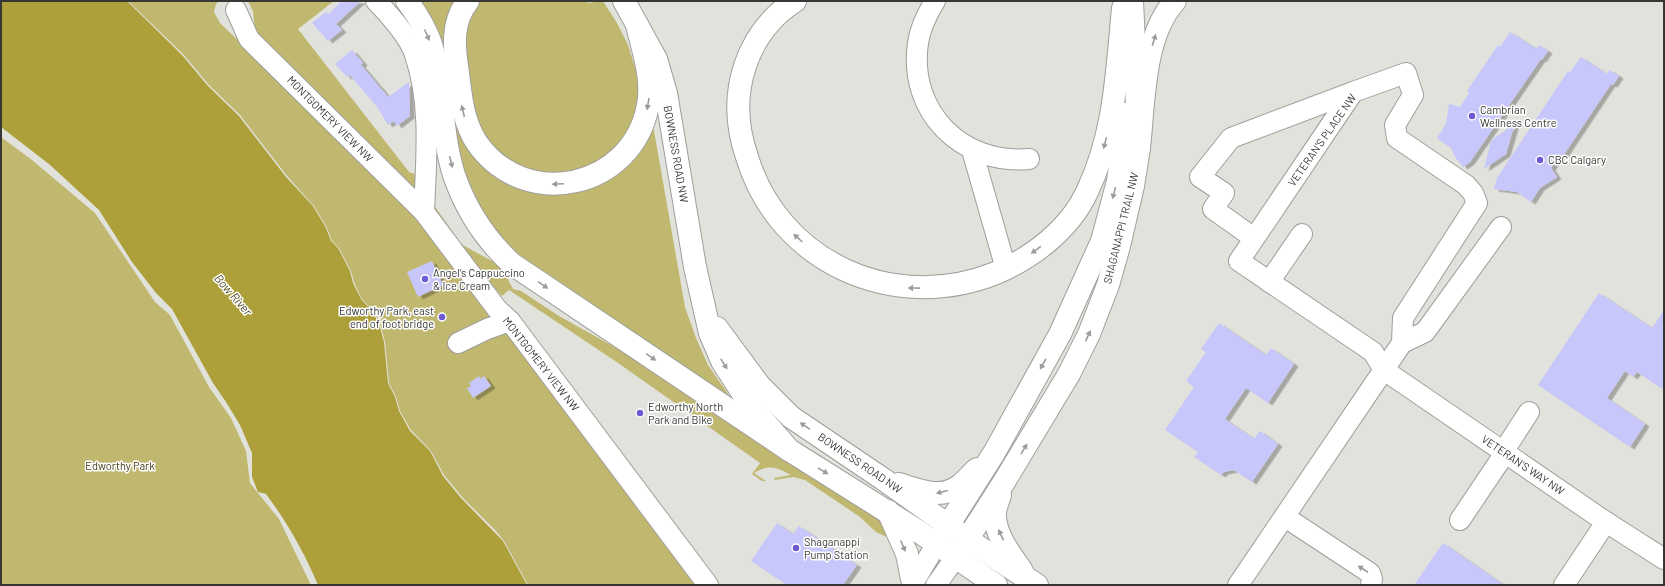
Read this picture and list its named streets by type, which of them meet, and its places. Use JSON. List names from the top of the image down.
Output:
{
  "streets": {
    "main road": ["BOWNESS ROAD NW", "SHAGANAPPI TRAIL NW"],
    "street": ["MONTGOMERY VIEW NW", "VETERAN'S PLACE NW", "VETERAN'S WAY NW"]
  },
  "crossings": [
    ["VETERAN'S PLACE NW", "VETERAN'S WAY NW"],
    ["BOWNESS ROAD NW", "SHAGANAPPI TRAIL NW"]
  ],
  "water": ["Bow River"],
  "parks": ["Edworthy Park"],
  "places": [
    "Cambrian Wellness Centre",
    "CBC Calgary",
    "Angel's Cappuccino & Ice Cream",
    "Edworthy Park, east end of foot bridge",
    "Edworthy North Park and Bike",
    "Shaganappi Pump Station"
  ]
}
